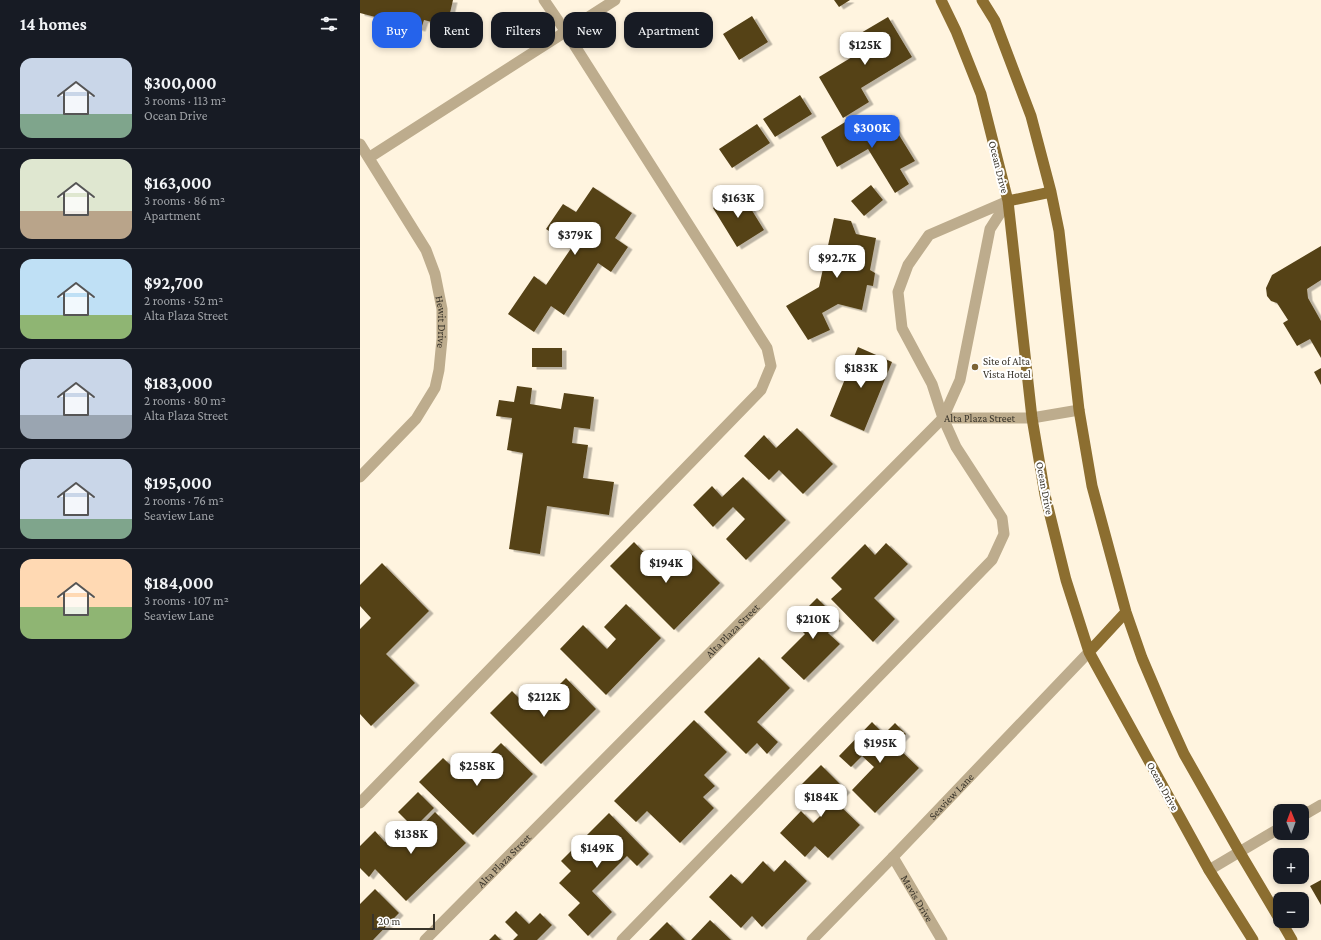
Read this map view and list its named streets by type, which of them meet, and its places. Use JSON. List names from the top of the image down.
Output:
{
  "streets": {
    "main road": ["Ocean Drive"],
    "street": [
      "Hewit Drive",
      "Alta Plaza Street",
      "Seaview Lane",
      "Mavis Drive"
    ]
  },
  "crossings": [
    ["Ocean Drive", "Alta Plaza Street"],
    ["Ocean Drive", "Seaview Lane"],
    ["Seaview Lane", "Mavis Drive"]
  ],
  "places": ["Site of Alta Vista Hotel"],
  "scale_bar": "20 m",
  "north": "top",
  "page": {
    "heading": "14 homes",
    "chip": [
      "Buy",
      "Rent",
      "Filters",
      "New",
      "Apartment"
    ],
    "price": [
      "$125K",
      "$300K",
      "$163K",
      "$379K",
      "$92.7K",
      "$183K",
      "$194K",
      "$210K",
      "$212K",
      "$195K",
      "$258K",
      "$184K",
      "$138K",
      "$149K"
    ],
    "list": [
      {
        "name": "$300,000",
        "note": "3 rooms · 113 m² · Ocean Drive"
      },
      {
        "name": "$163,000",
        "note": "3 rooms · 86 m² · Apartment"
      },
      {
        "name": "$92,700",
        "note": "2 rooms · 52 m² · Alta Plaza Street"
      },
      {
        "name": "$183,000",
        "note": "2 rooms · 80 m² · Alta Plaza Street"
      },
      {
        "name": "$195,000",
        "note": "2 rooms · 76 m² · Seaview Lane"
      },
      {
        "name": "$184,000",
        "note": "3 rooms · 107 m² · Seaview Lane"
      }
    ],
    "map_buttons": ["+", "−"],
    "scale": "20 m"
  }
}
